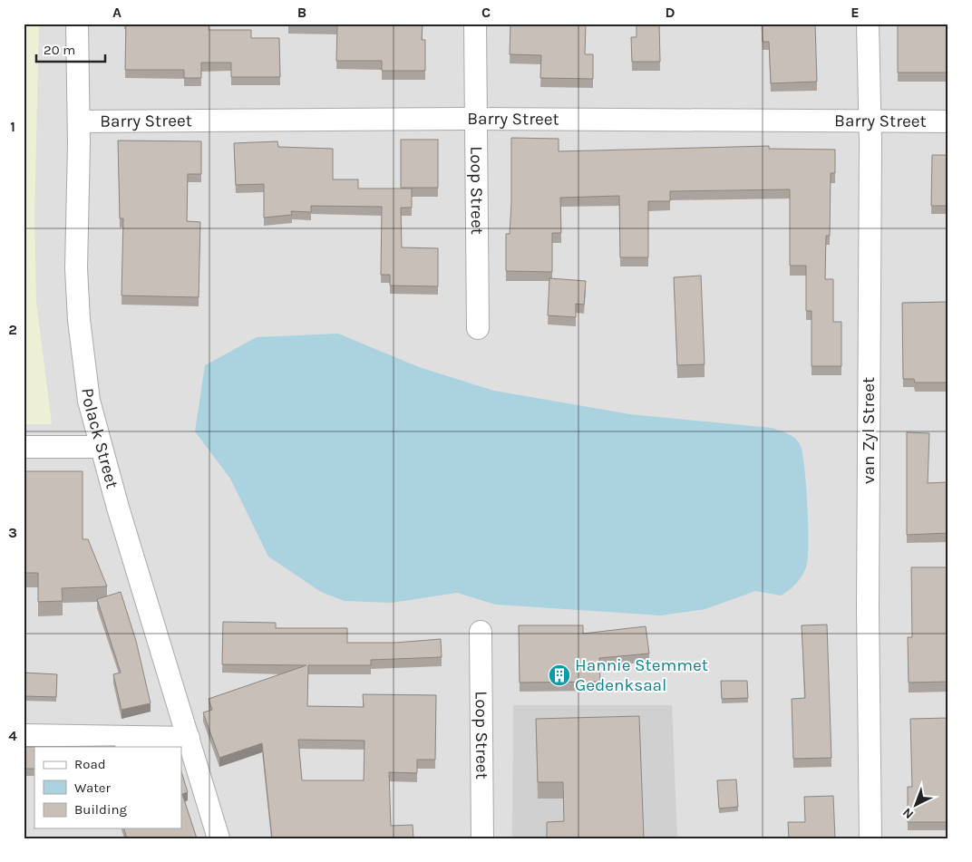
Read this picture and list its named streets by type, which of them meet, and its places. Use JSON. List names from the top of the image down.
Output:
{
  "streets": {
    "street": [
      "Barry Street",
      "Loop Street",
      "van Zyl Street",
      "Polack Street"
    ]
  },
  "crossings": [
    ["Barry Street", "Loop Street"],
    ["Barry Street", "van Zyl Street"],
    ["Barry Street", "Polack Street"]
  ],
  "places": {
    "building": ["Hannie Stemmet Gedenksaal"]
  },
  "legend": ["Road", "Water", "Building"],
  "scale_bar": "20 m",
  "north": "bottom left",
  "grid": {
    "columns": [
      "A",
      "B",
      "C",
      "D",
      "E"
    ],
    "rows": [
      "1",
      "2",
      "3",
      "4"
    ]
  }
}
